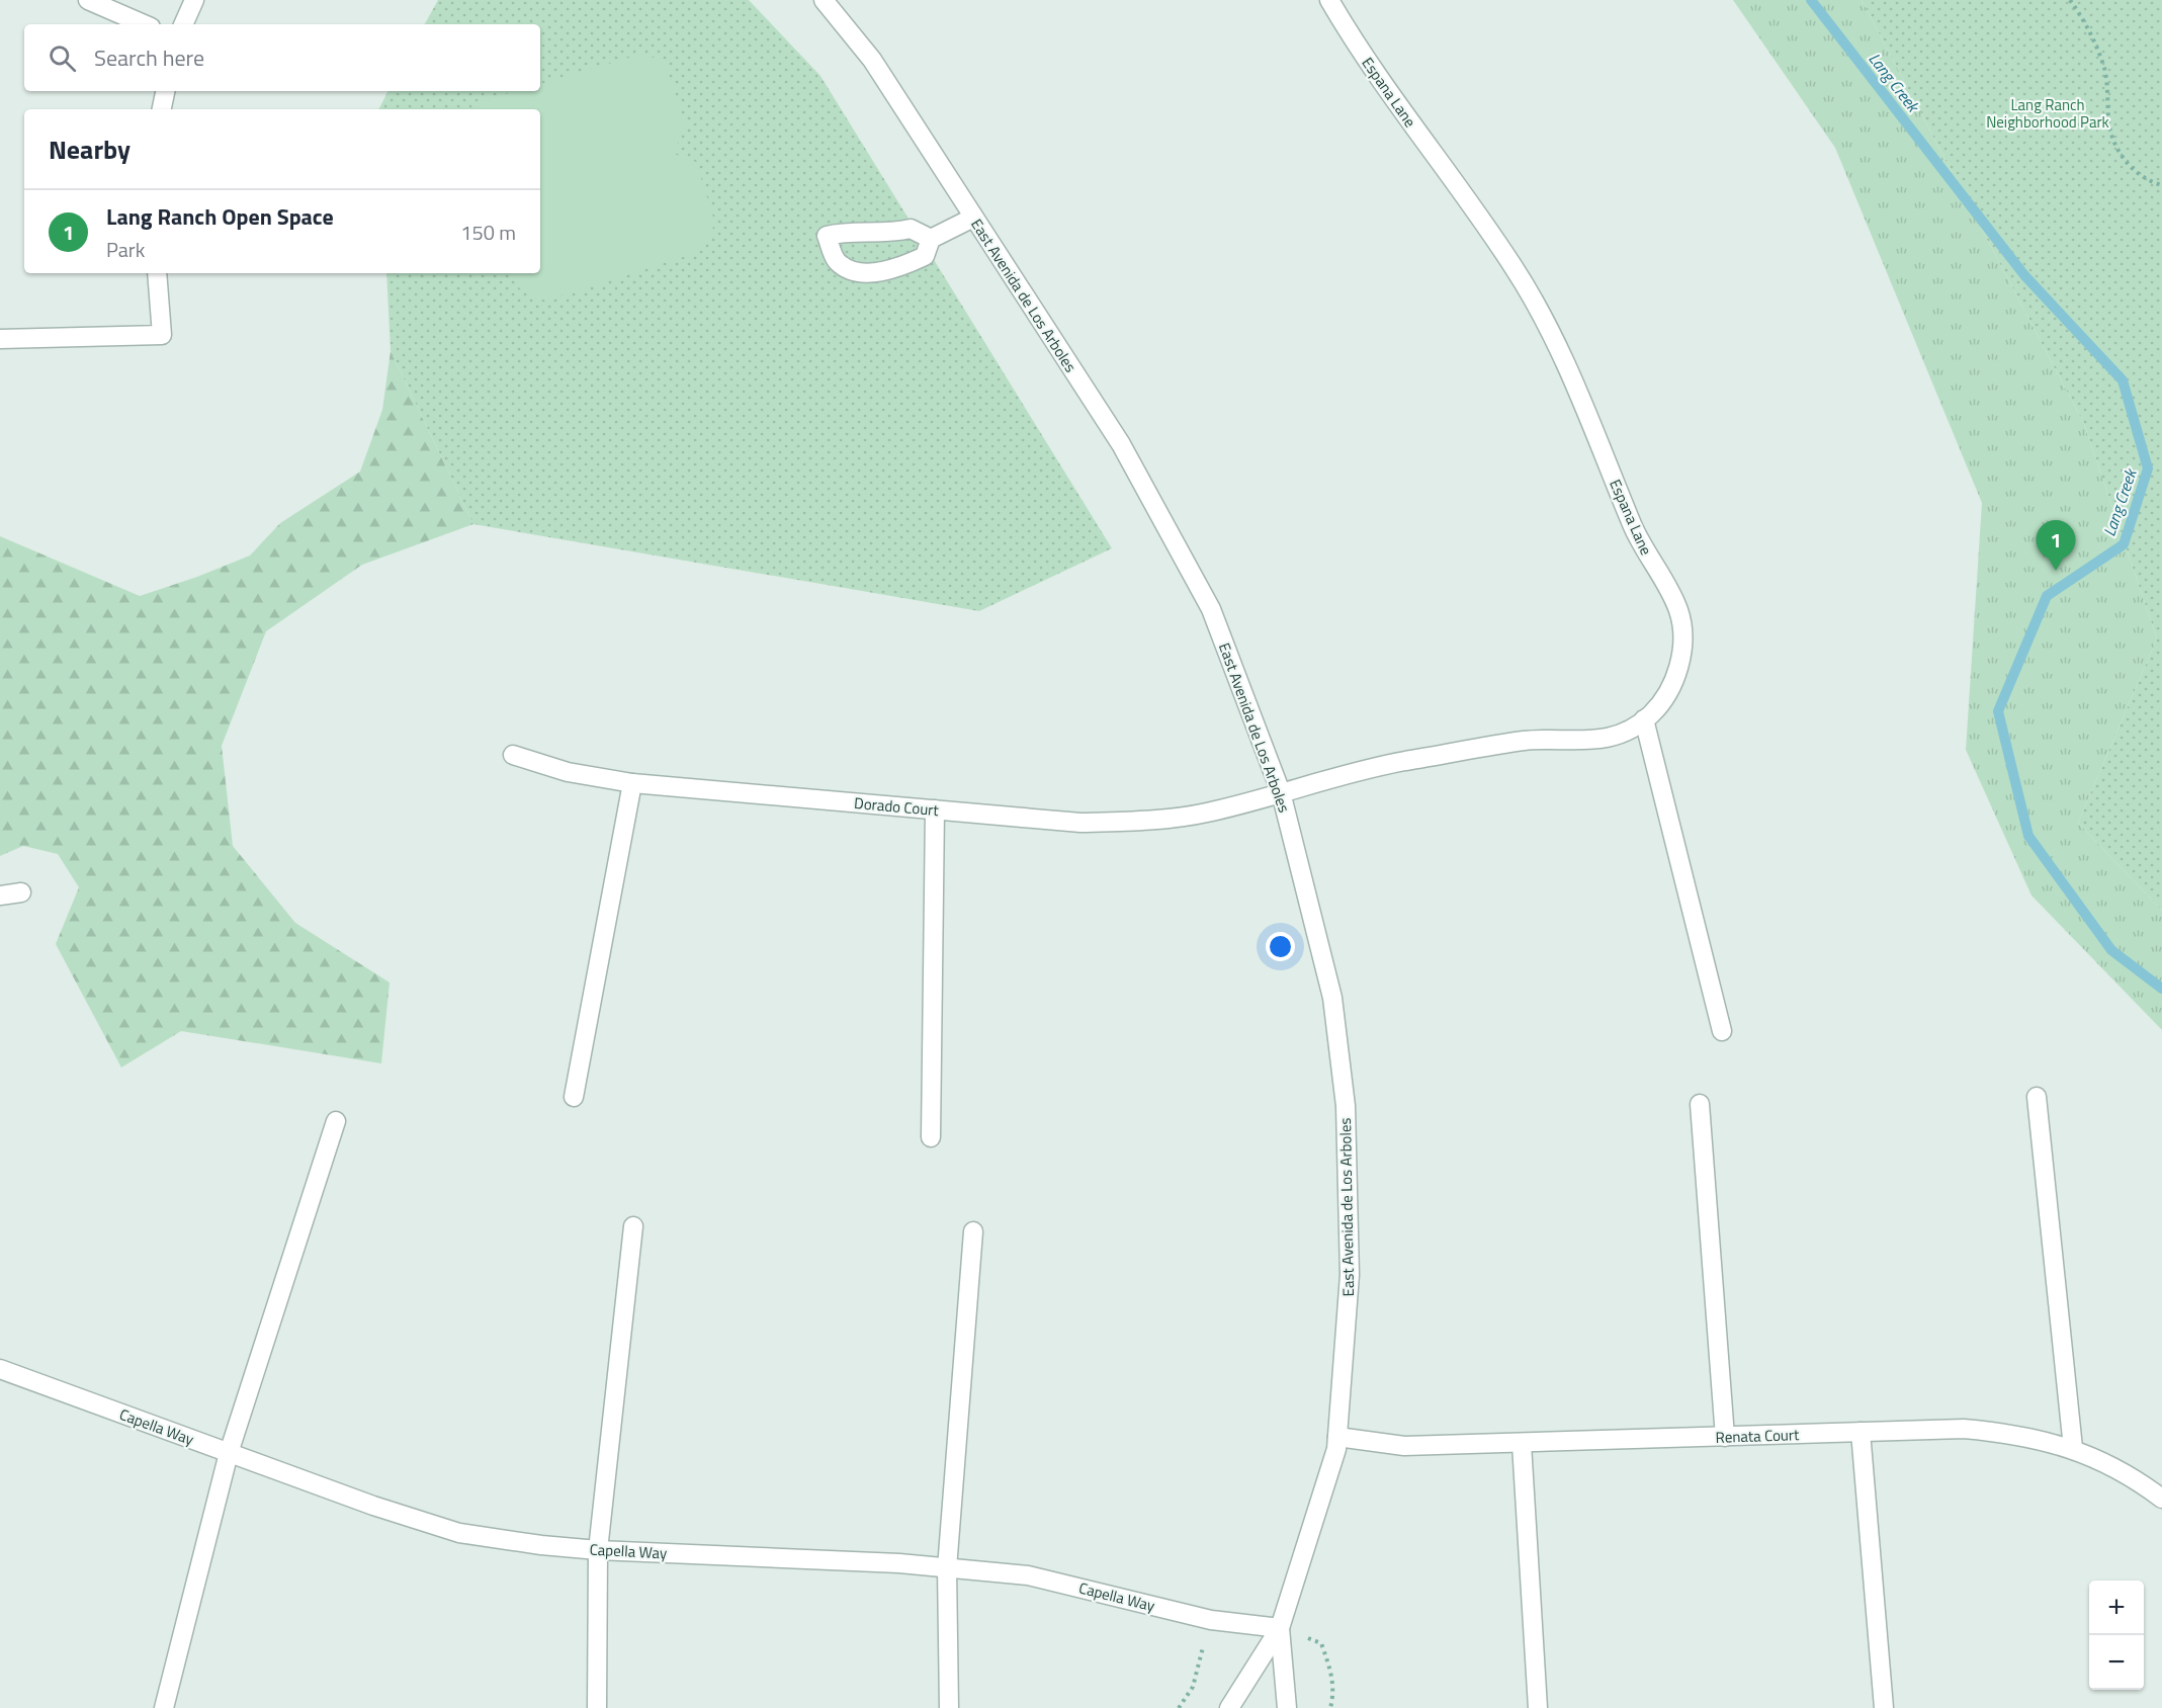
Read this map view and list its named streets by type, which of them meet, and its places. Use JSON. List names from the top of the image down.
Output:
{
  "streets": {
    "street": [
      "Espana Lane",
      "East Avenida de Los Arboles",
      "Dorado Court",
      "Capella Way",
      "Renata Court"
    ]
  },
  "crossings": [
    ["Espana Lane", "East Avenida de Los Arboles"],
    ["Espana Lane", "Dorado Court"],
    ["East Avenida de Los Arboles", "Dorado Court"],
    ["East Avenida de Los Arboles", "Capella Way"],
    ["East Avenida de Los Arboles", "Renata Court"]
  ],
  "water": ["Lang Creek"],
  "parks": ["Lang Ranch Neighborhood Park"],
  "page": {
    "search": "Search here",
    "heading": "Nearby",
    "list": [
      {
        "mark": "1",
        "name": "Lang Ranch Open Space",
        "note": "Park",
        "value": "150 m"
      }
    ],
    "pins": "1",
    "map_buttons": ["+", "−"]
  }
}
